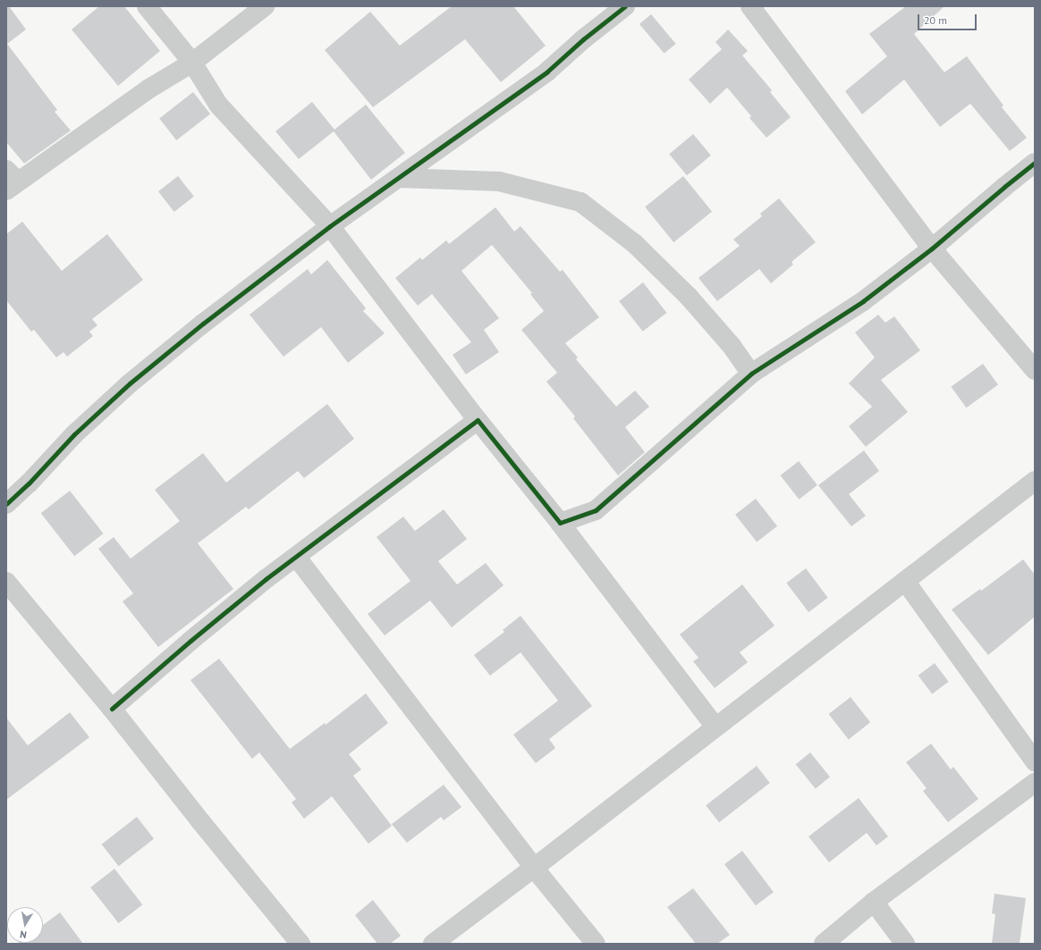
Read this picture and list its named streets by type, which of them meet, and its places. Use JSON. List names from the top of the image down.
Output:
{
  "scale_bar": "20 m",
  "north": "bottom"
}
